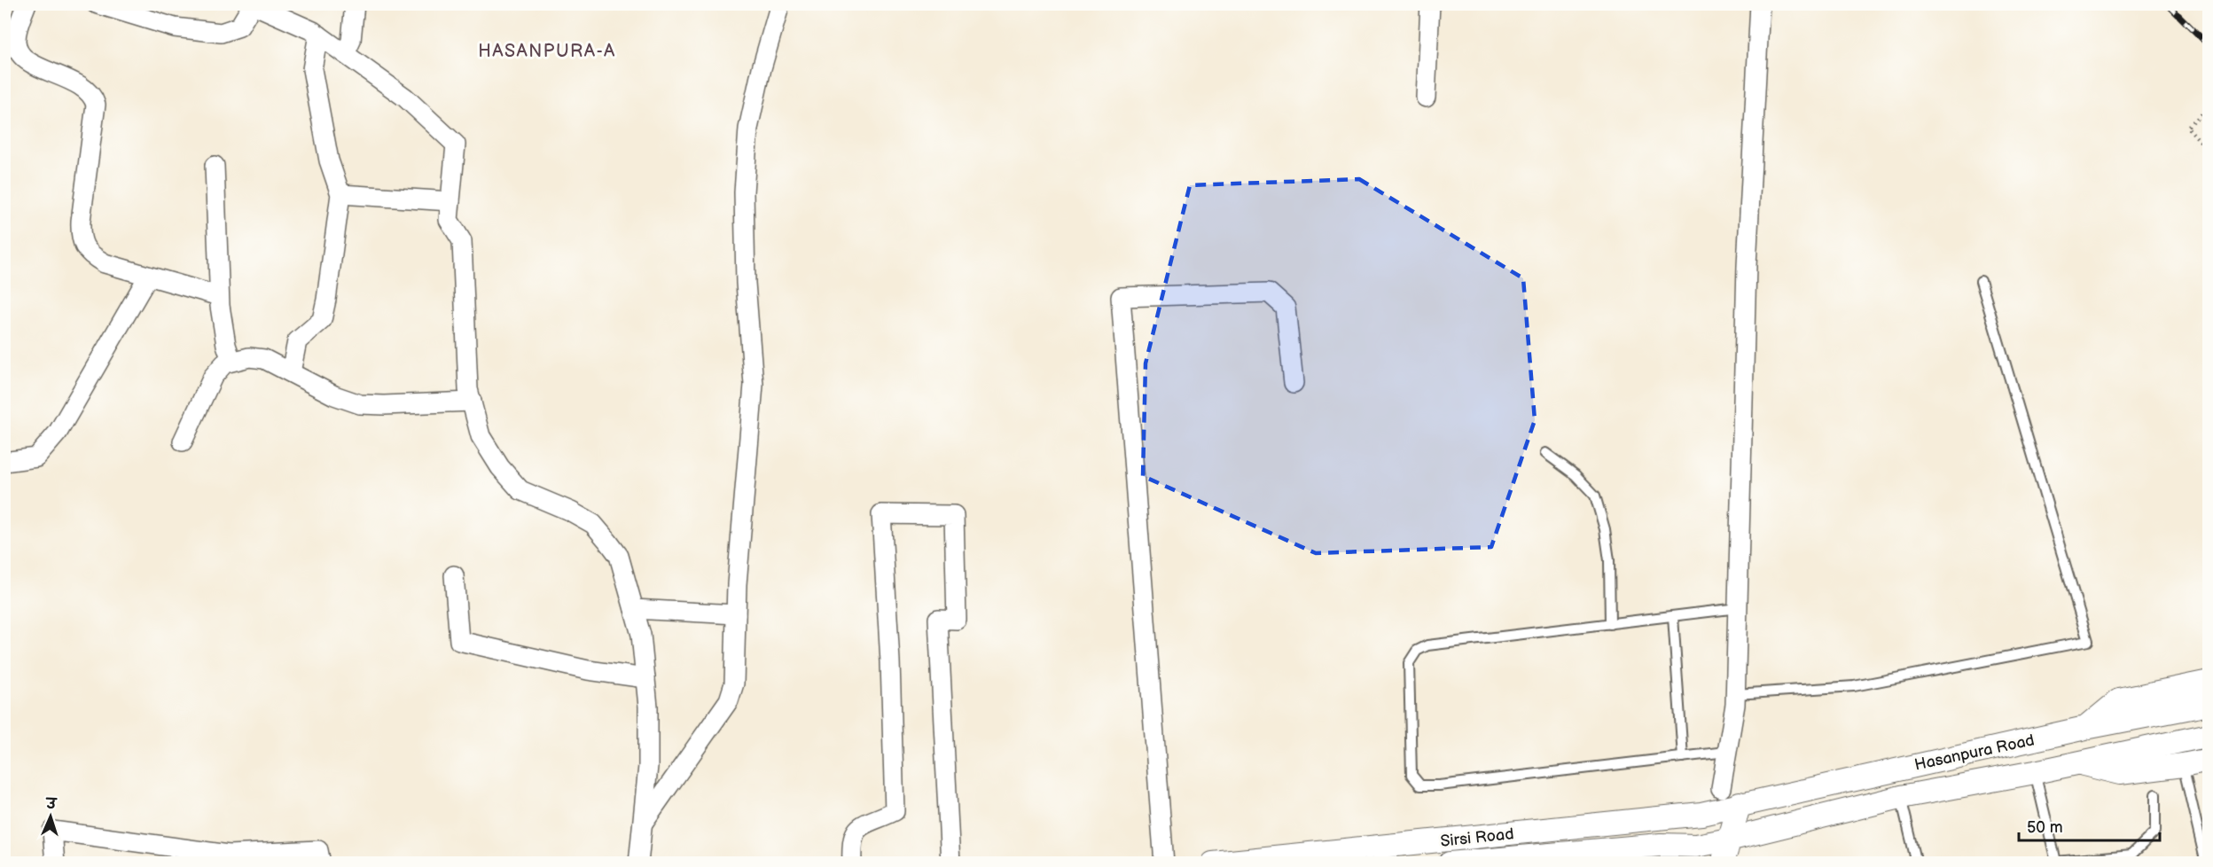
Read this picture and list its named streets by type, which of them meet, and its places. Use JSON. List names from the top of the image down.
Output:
{
  "streets": {
    "street": ["Hasanpura Road", "Sirsi Road"]
  },
  "crossings": [
    ["Hasanpura Road", "Sirsi Road"]
  ],
  "districts": ["HASANPURA-A"],
  "scale_bar": "50 m",
  "north": "top"
}
